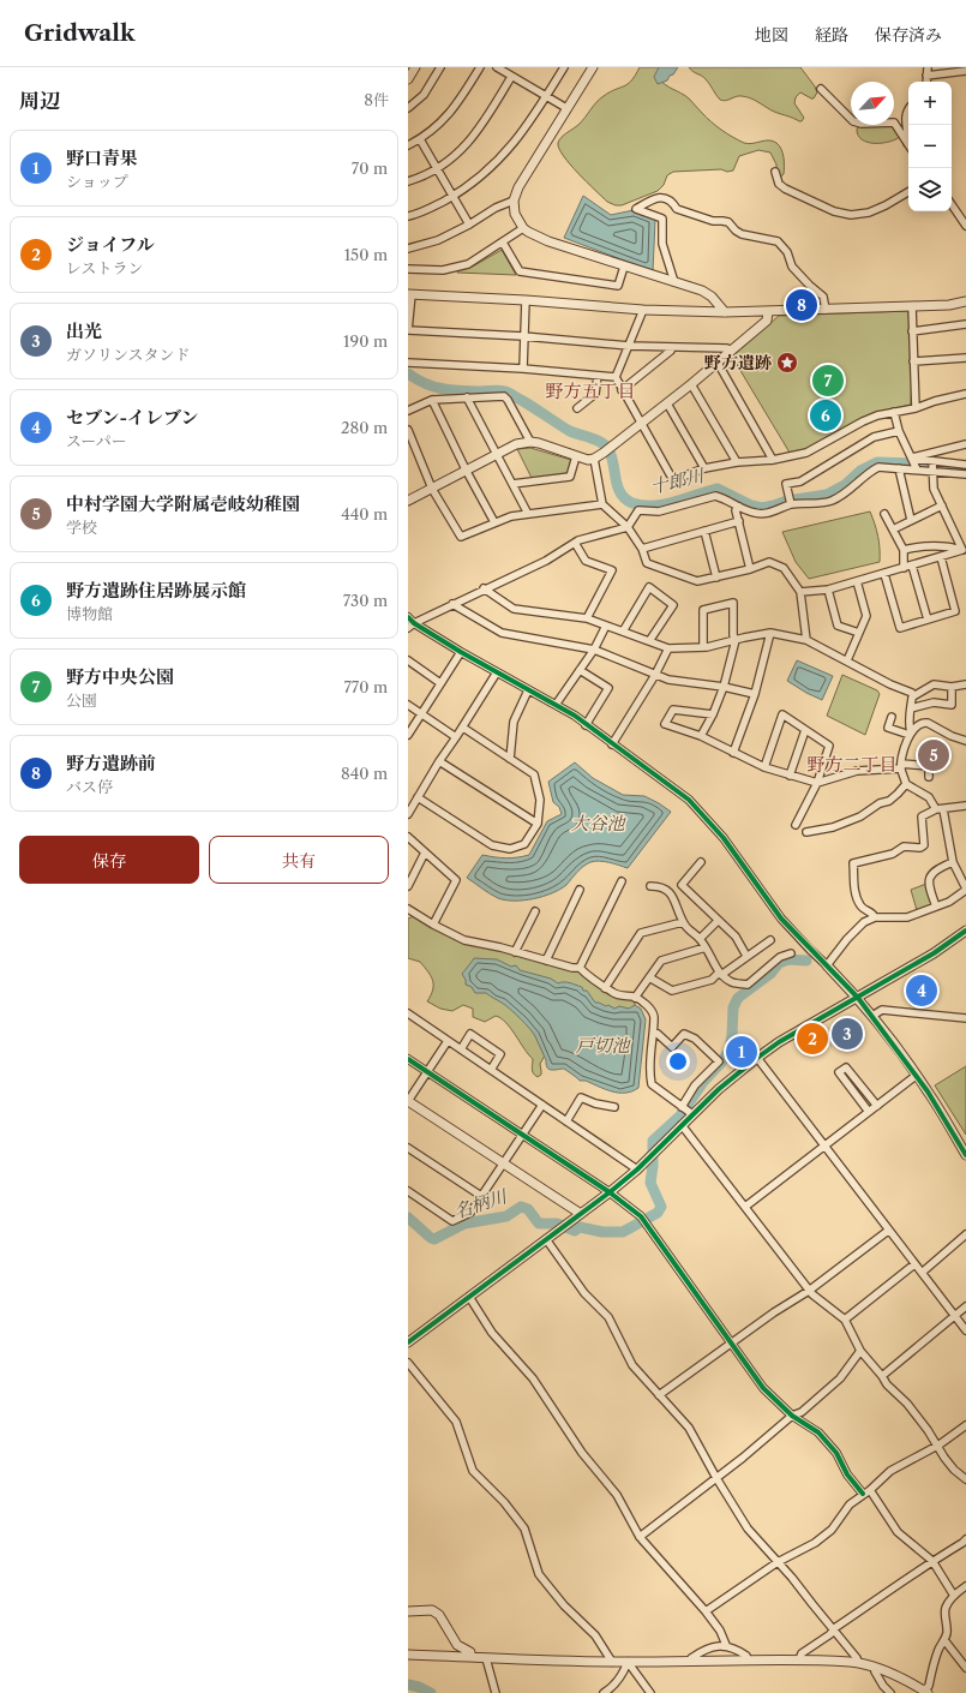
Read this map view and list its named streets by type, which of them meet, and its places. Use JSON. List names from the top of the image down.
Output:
{
  "districts": ["野方五丁目", "野方二丁目"],
  "water": [
    "十郎川",
    "大谷池",
    "戸切池",
    "名柄川"
  ],
  "places": {
    "place": ["野方遺跡"]
  },
  "north": "top right",
  "page": {
    "header": "Gridwalk",
    "nav": ["地図", "経路", "保存済み"],
    "heading": ["周辺", "8件"],
    "map_buttons": ["+", "−"],
    "list": [
      {
        "mark": "1",
        "name": "野口青果",
        "note": "ショップ",
        "value": "70 m"
      },
      {
        "mark": "2",
        "name": "ジョイフル",
        "note": "レストラン",
        "value": "150 m"
      },
      {
        "mark": "3",
        "name": "出光",
        "note": "ガソリンスタンド",
        "value": "190 m"
      },
      {
        "mark": "4",
        "name": "セブン-イレブン",
        "note": "スーパー",
        "value": "280 m"
      },
      {
        "mark": "5",
        "name": "中村学園大学附属壱岐幼稚園",
        "note": "学校",
        "value": "440 m"
      },
      {
        "mark": "6",
        "name": "野方遺跡住居跡展示館",
        "note": "博物館",
        "value": "730 m"
      },
      {
        "mark": "7",
        "name": "野方中央公園",
        "note": "公園",
        "value": "770 m"
      },
      {
        "mark": "8",
        "name": "野方遺跡前",
        "note": "バス停",
        "value": "840 m"
      }
    ],
    "pins": [
      "8",
      "7",
      "6",
      "5",
      "4",
      "3",
      "2",
      "1"
    ],
    "buttons": ["保存", "共有"]
  }
}
